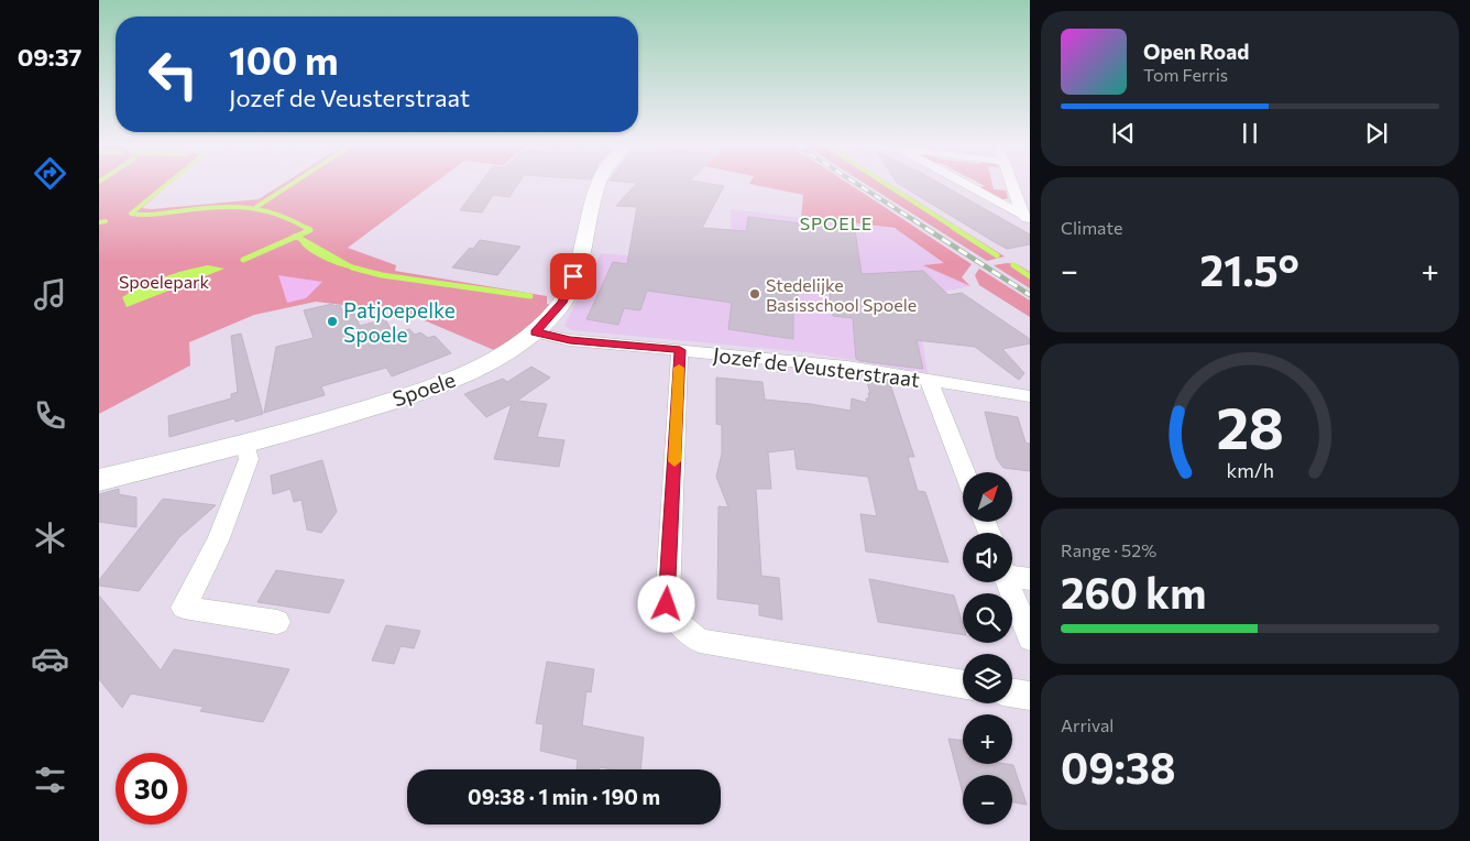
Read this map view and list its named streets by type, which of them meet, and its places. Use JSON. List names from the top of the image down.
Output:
{
  "streets": {
    "street": ["Jozef de Veusterstraat", "Spoele"]
  },
  "crossings": [
    ["Jozef de Veusterstraat", "Spoele"]
  ],
  "districts": ["SPOELE"],
  "parks": ["Spoelepark"],
  "places": ["Stedelijke Basisschool Spoele", "Patjoepelke Spoele"],
  "north": "top right",
  "page": {
    "tabs": "09:37",
    "turn": ["100 m", "Jozef de Veusterstraat"],
    "song": ["Open Road", "Tom Ferris"],
    "tile": [
      "Climate",
      ["Range · 52%", "260 km"],
      ["Arrival", "09:38"]
    ],
    "heat": ["−", "21.5°", "+"],
    "map_buttons": ["+", "−"],
    "limit": "30",
    "trip": "09:38 · 1 min · 190 m",
    "gauge": ["28", "km/h"]
  }
}
